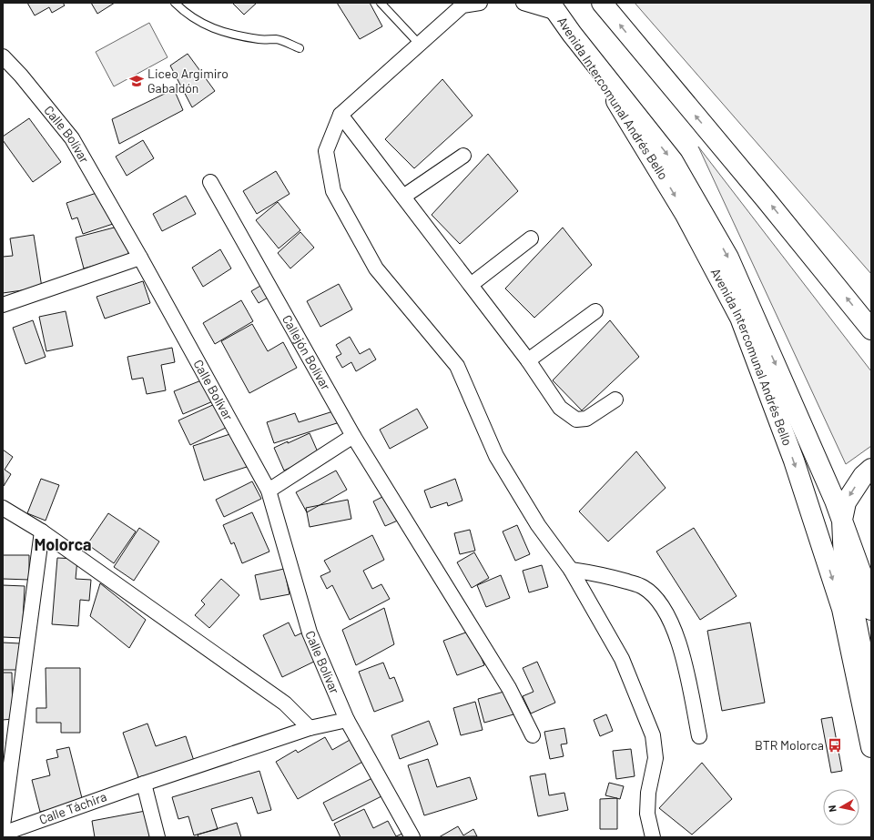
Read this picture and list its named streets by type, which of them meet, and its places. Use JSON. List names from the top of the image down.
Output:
{
  "streets": {
    "main road": ["Avenida Intercomunal Andrés Bello"],
    "street": ["Calle Bolívar", "Callejón Bolívar", "Calle Táchira"]
  },
  "districts": ["Molorca"],
  "places": {
    "school or university": ["Liceo Argimiro Gabaldón"],
    "bus stop": ["BTR Molorca"]
  },
  "north": "left"
}
